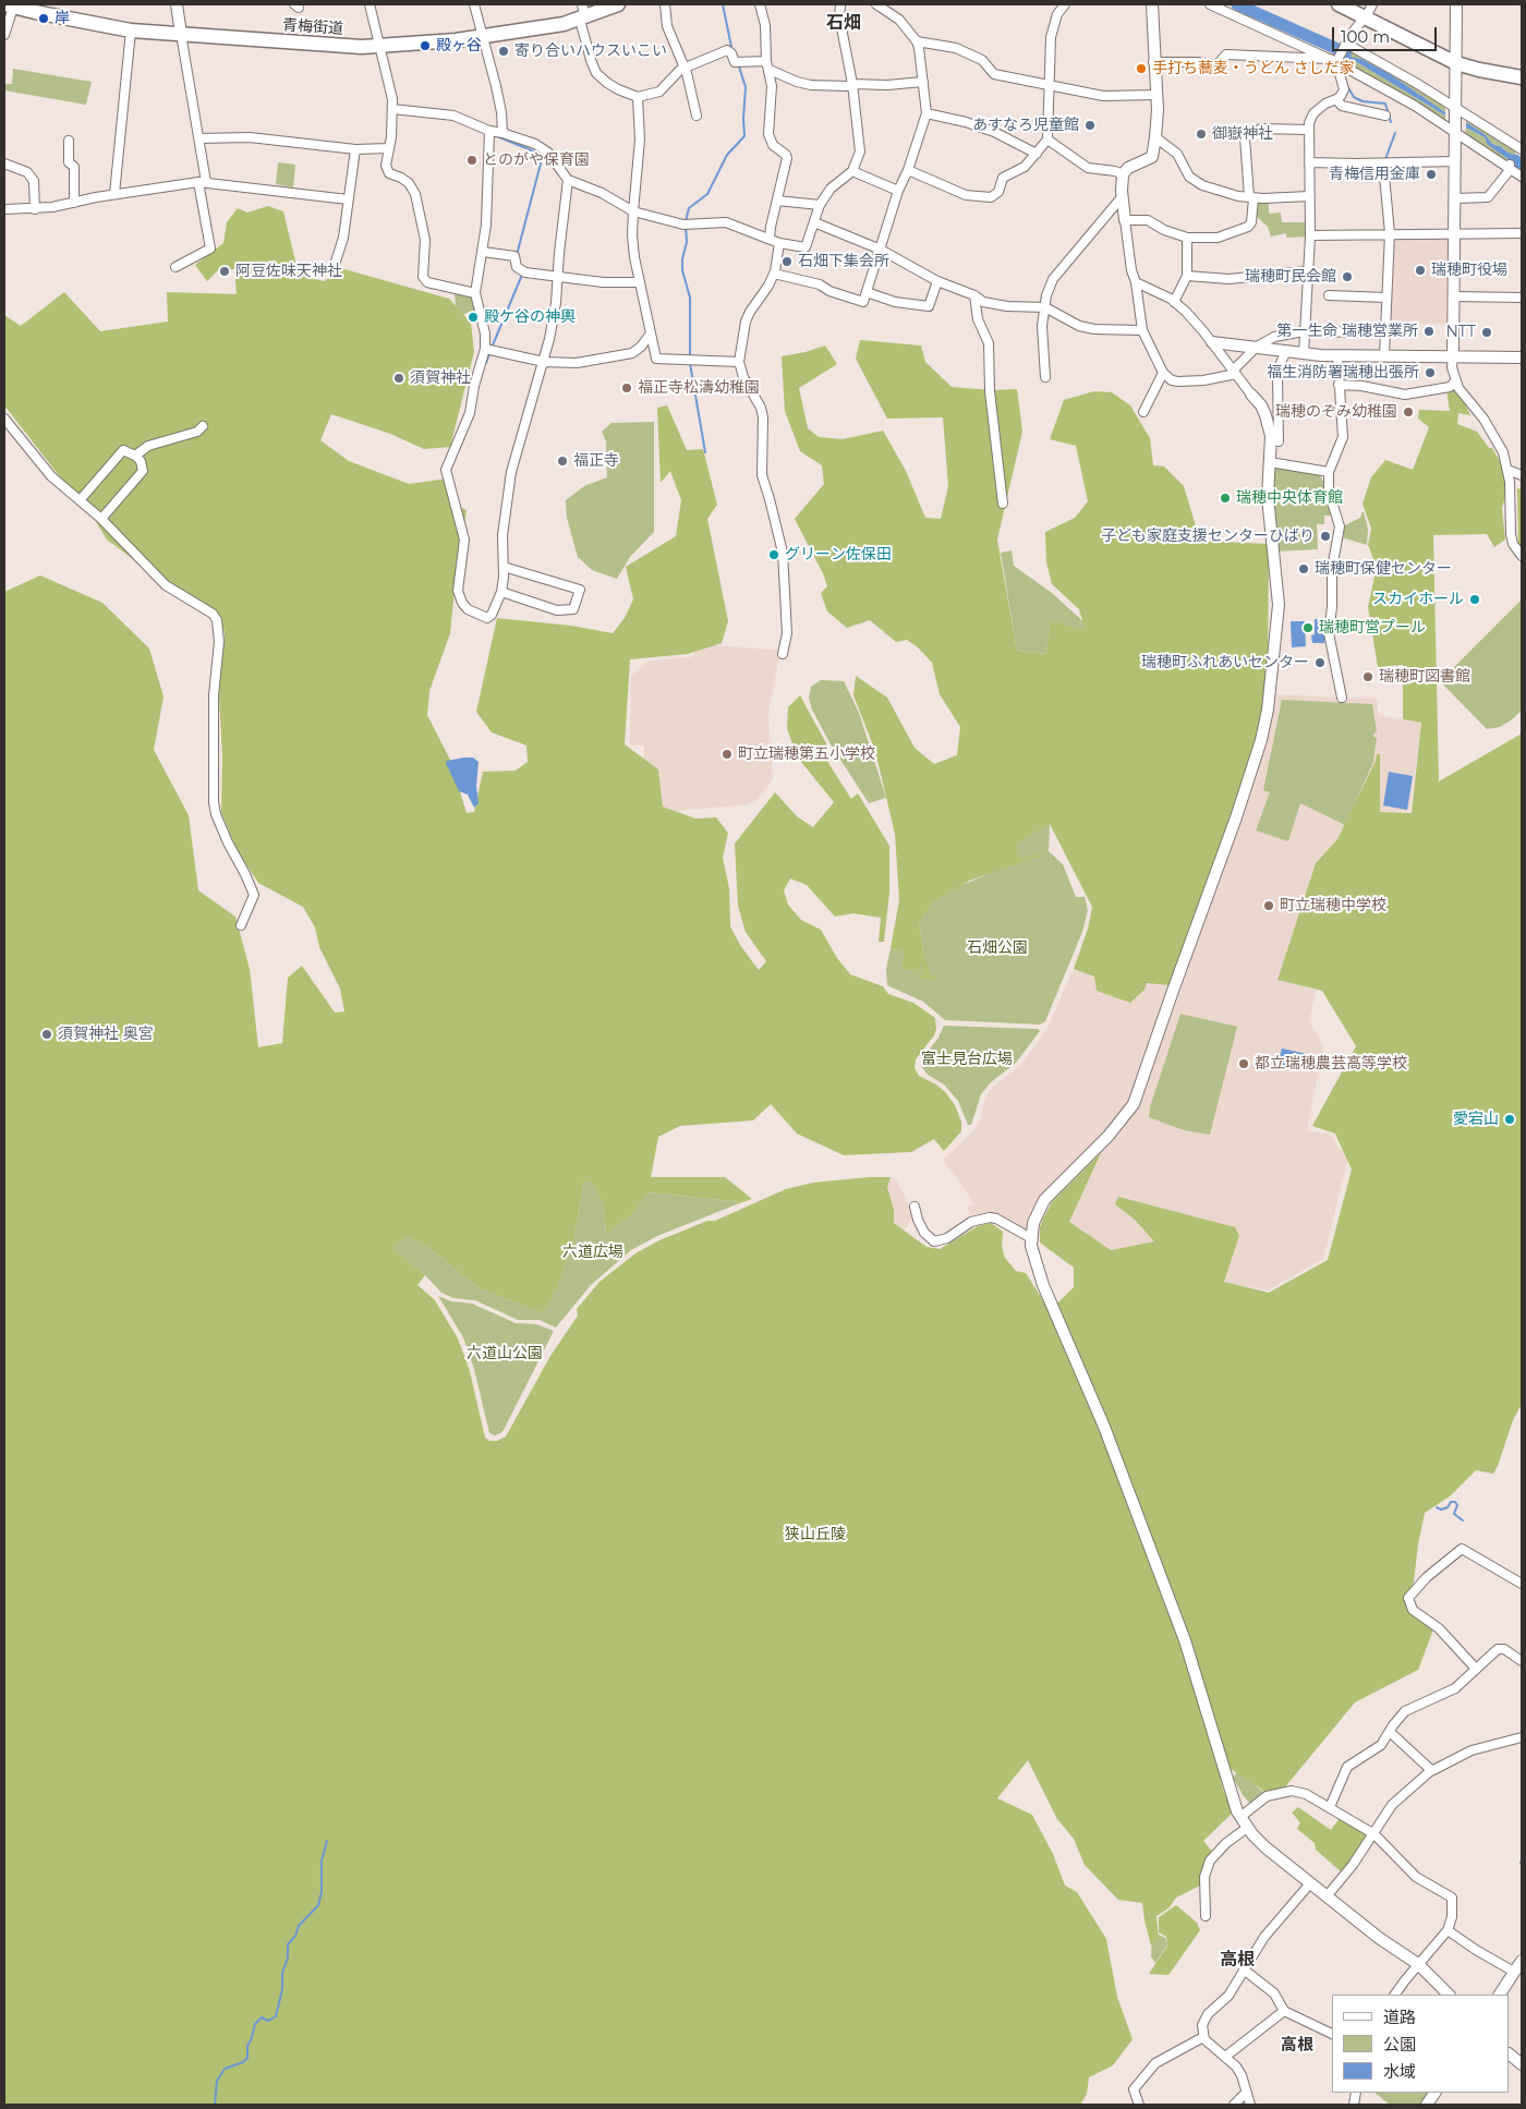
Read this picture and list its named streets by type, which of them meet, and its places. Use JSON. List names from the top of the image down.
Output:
{
  "streets": {
    "main road": ["青梅街道"]
  },
  "districts": ["石畑", "高根", "高根"],
  "parks": [
    "石畑公園",
    "富士見台広場",
    "六道広場",
    "六道山公園",
    "狭山丘陵"
  ],
  "places": [
    "岸",
    "殿ヶ谷",
    "寄り合いハウスいこい",
    "手打ち蕎麦・うどん さしだ家",
    "あすなろ児童館",
    "御嶽神社",
    "とのがや保育園",
    "青梅信用金庫",
    "石畑下集会所",
    "瑞穂町役場",
    "阿豆佐味天神社",
    "瑞穂町民会館",
    "殿ケ谷の神輿",
    "第一生命 瑞穂営業所",
    "NTT",
    "福生消防署瑞穂出張所",
    "須賀神社",
    "福正寺松濤幼稚園",
    "瑞穂のぞみ幼稚園",
    "福正寺",
    "瑞穂中央体育館",
    "子ども家庭支援センターひばり",
    "グリーン佐保田",
    "瑞穂町保健センター",
    "スカイホール",
    "瑞穂町営プール",
    "瑞穂町ふれあいセンター",
    "瑞穂町図書館",
    "町立瑞穂第五小学校",
    "町立瑞穂中学校",
    "須賀神社 奥宮",
    "都立瑞穂農芸高等学校",
    "愛宕山"
  ],
  "legend": ["道路", "公園", "水域"],
  "scale_bar": "100 m"
}
